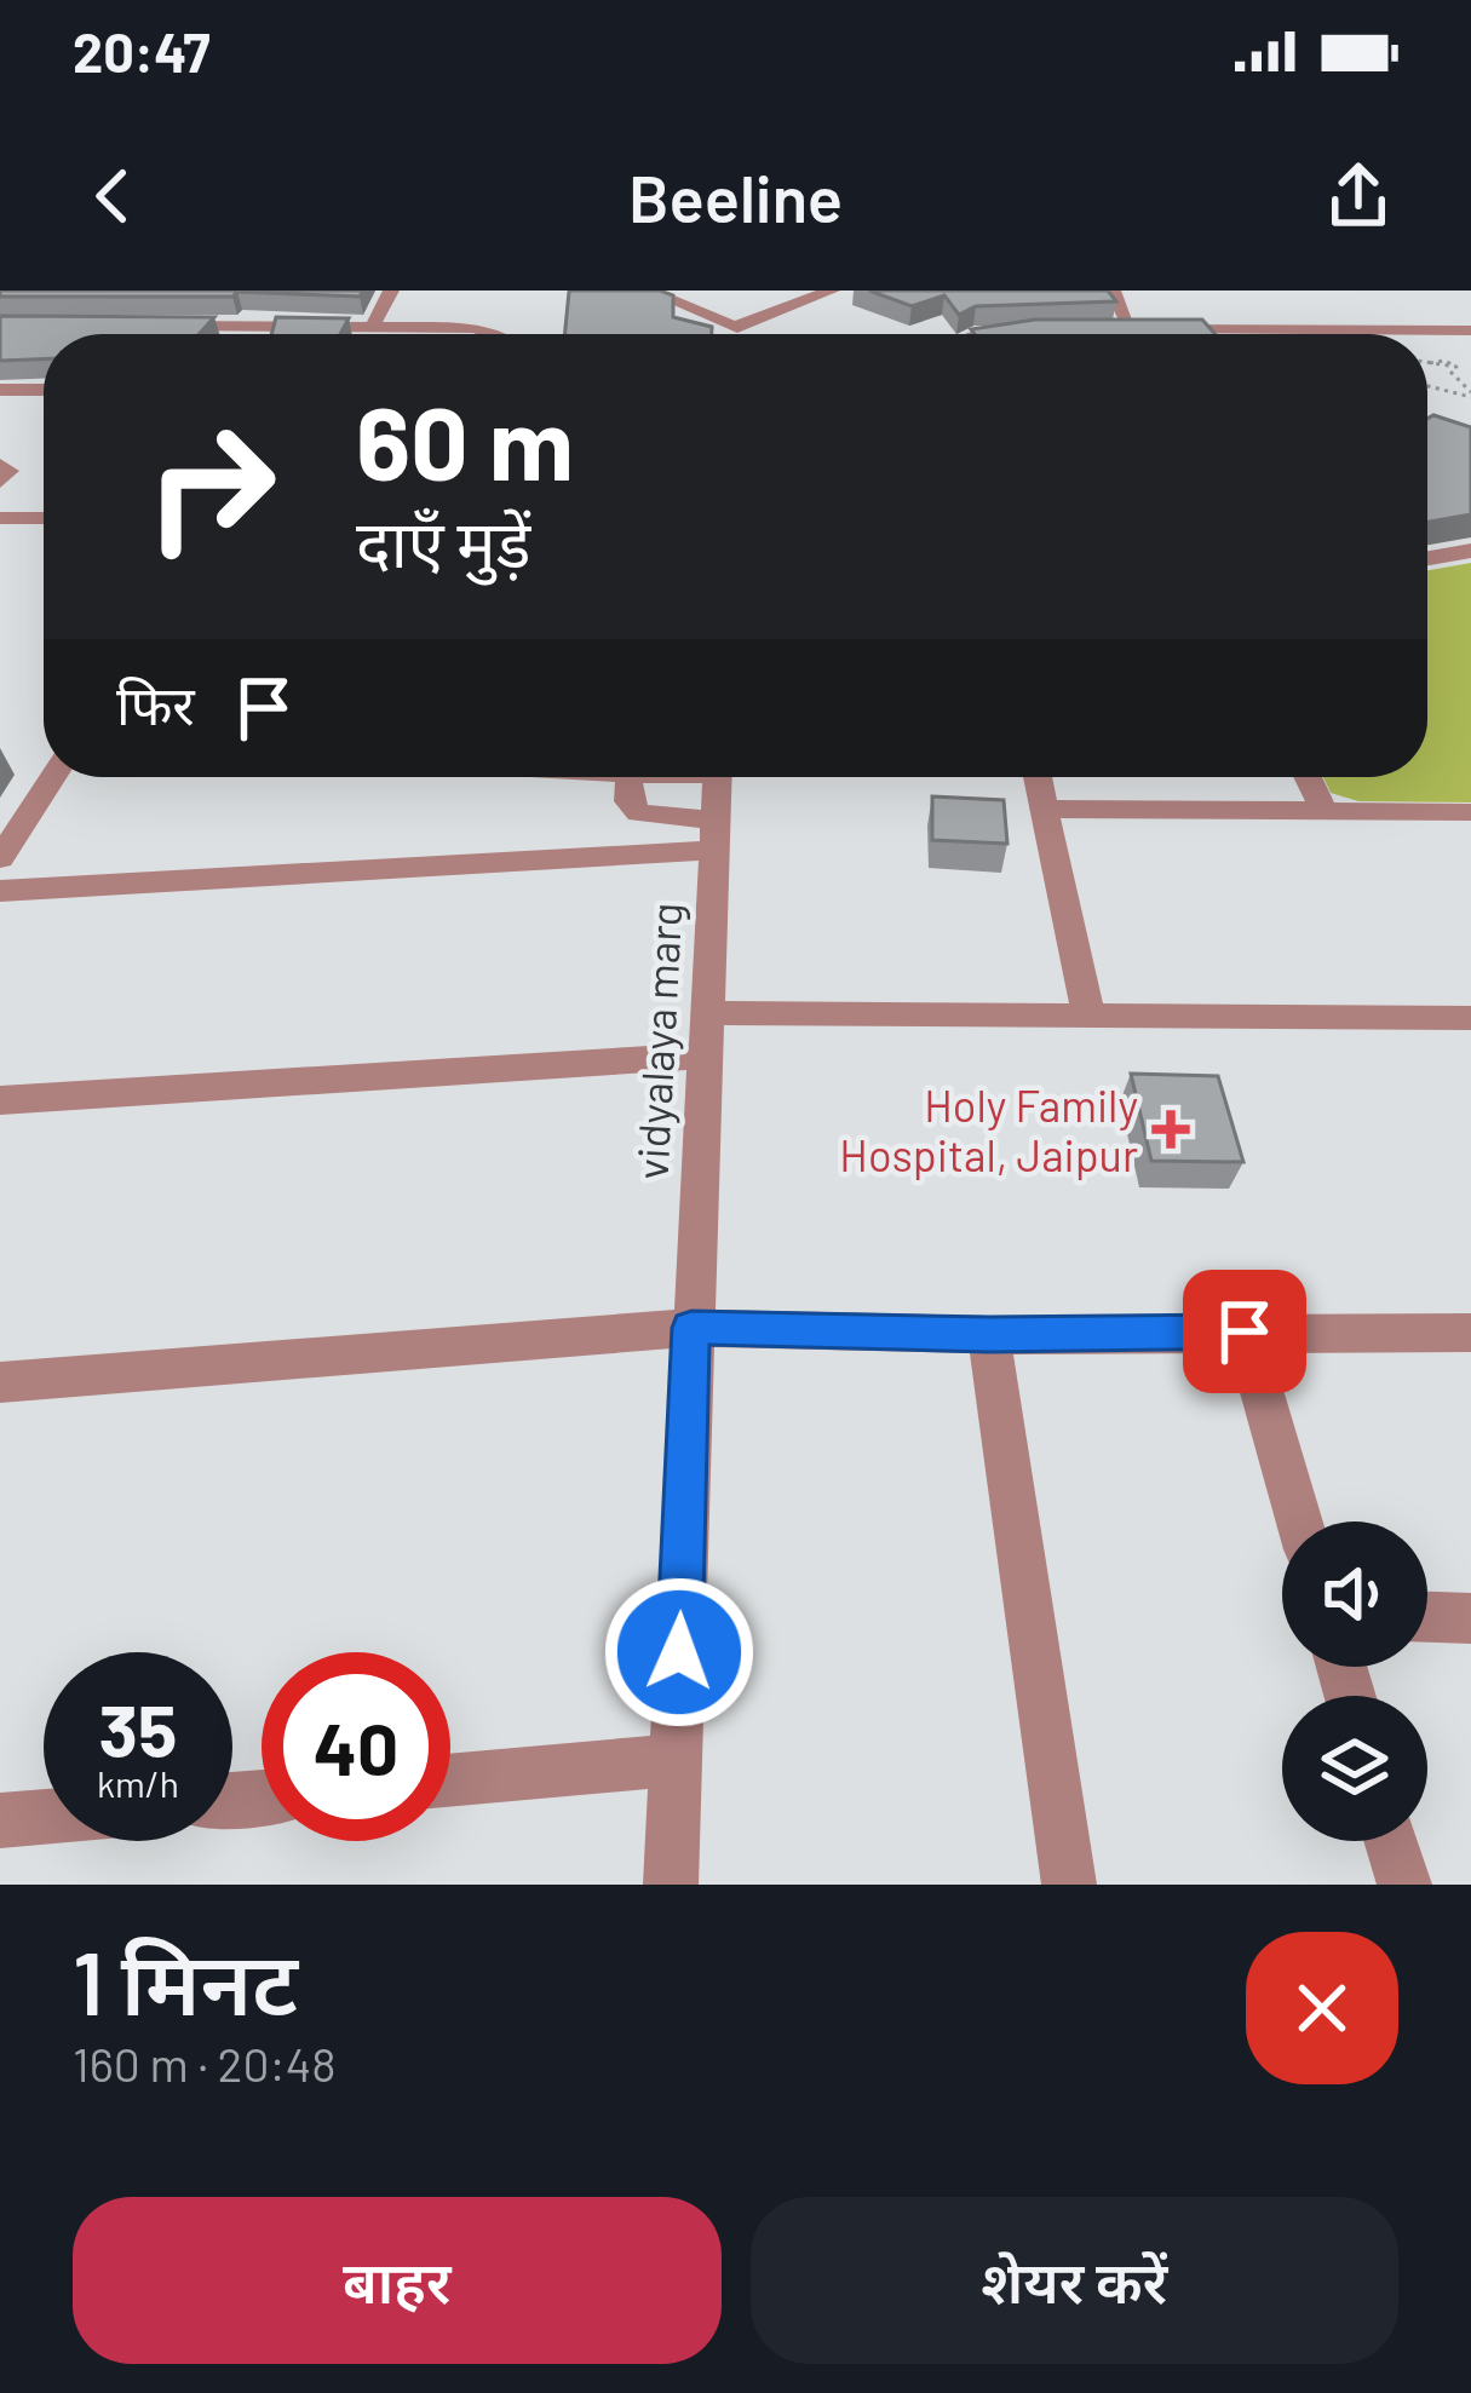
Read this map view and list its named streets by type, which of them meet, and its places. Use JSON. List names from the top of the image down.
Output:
{
  "streets": {
    "street": ["vidyalaya marg"]
  },
  "places": {
    "health": ["Holy Family Hospital, Jaipur"]
  },
  "page": {
    "status": "20:47",
    "header": "Beeline",
    "turn": ["60 m", "दाएँ मुड़ें"],
    "then": "फिर",
    "speed": "35 km/h",
    "limit": "40",
    "heading": ["1 मिनट", "160 m · 20:48"],
    "buttons": ["बाहर", "शेयर करें"]
  }
}
